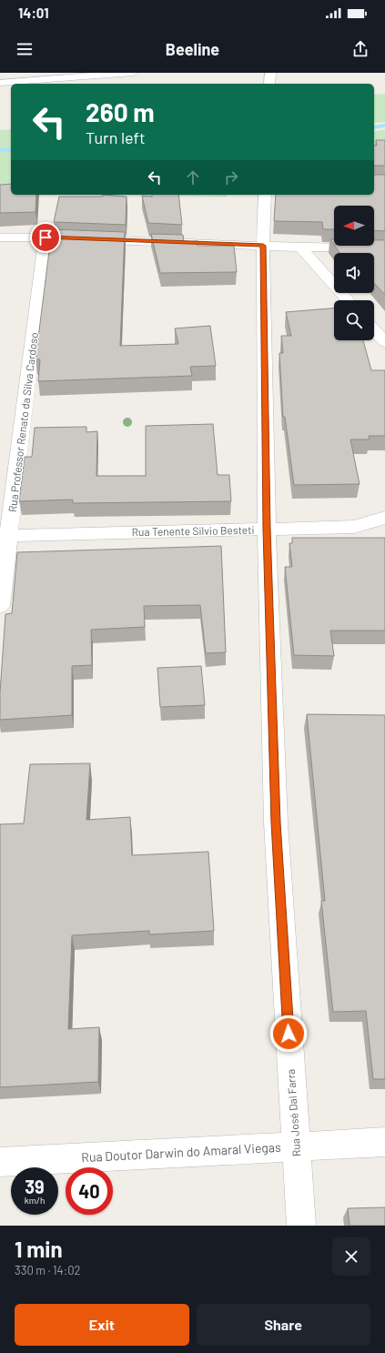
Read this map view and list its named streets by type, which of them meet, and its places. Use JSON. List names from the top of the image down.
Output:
{
  "streets": {
    "street": [
      "Rua Professor Renato da Silva Cardoso",
      "Rua Tenente Silvio Besteti",
      "Rua José Dal Farra",
      "Rua Doutor Darwin do Amaral Viegas"
    ]
  },
  "crossings": [
    ["Rua Professor Renato da Silva Cardoso", "Rua Tenente Silvio Besteti"],
    ["Rua Tenente Silvio Besteti", "Rua José Dal Farra"],
    ["Rua José Dal Farra", "Rua Doutor Darwin do Amaral Viegas"]
  ],
  "north": "left",
  "page": {
    "status": "14:01",
    "header": "Beeline",
    "turn": ["260 m", "Turn left"],
    "speed": "39 km/h",
    "limit": "40",
    "heading": ["1 min", "330 m · 14:02"],
    "buttons": ["Exit", "Share"]
  }
}
